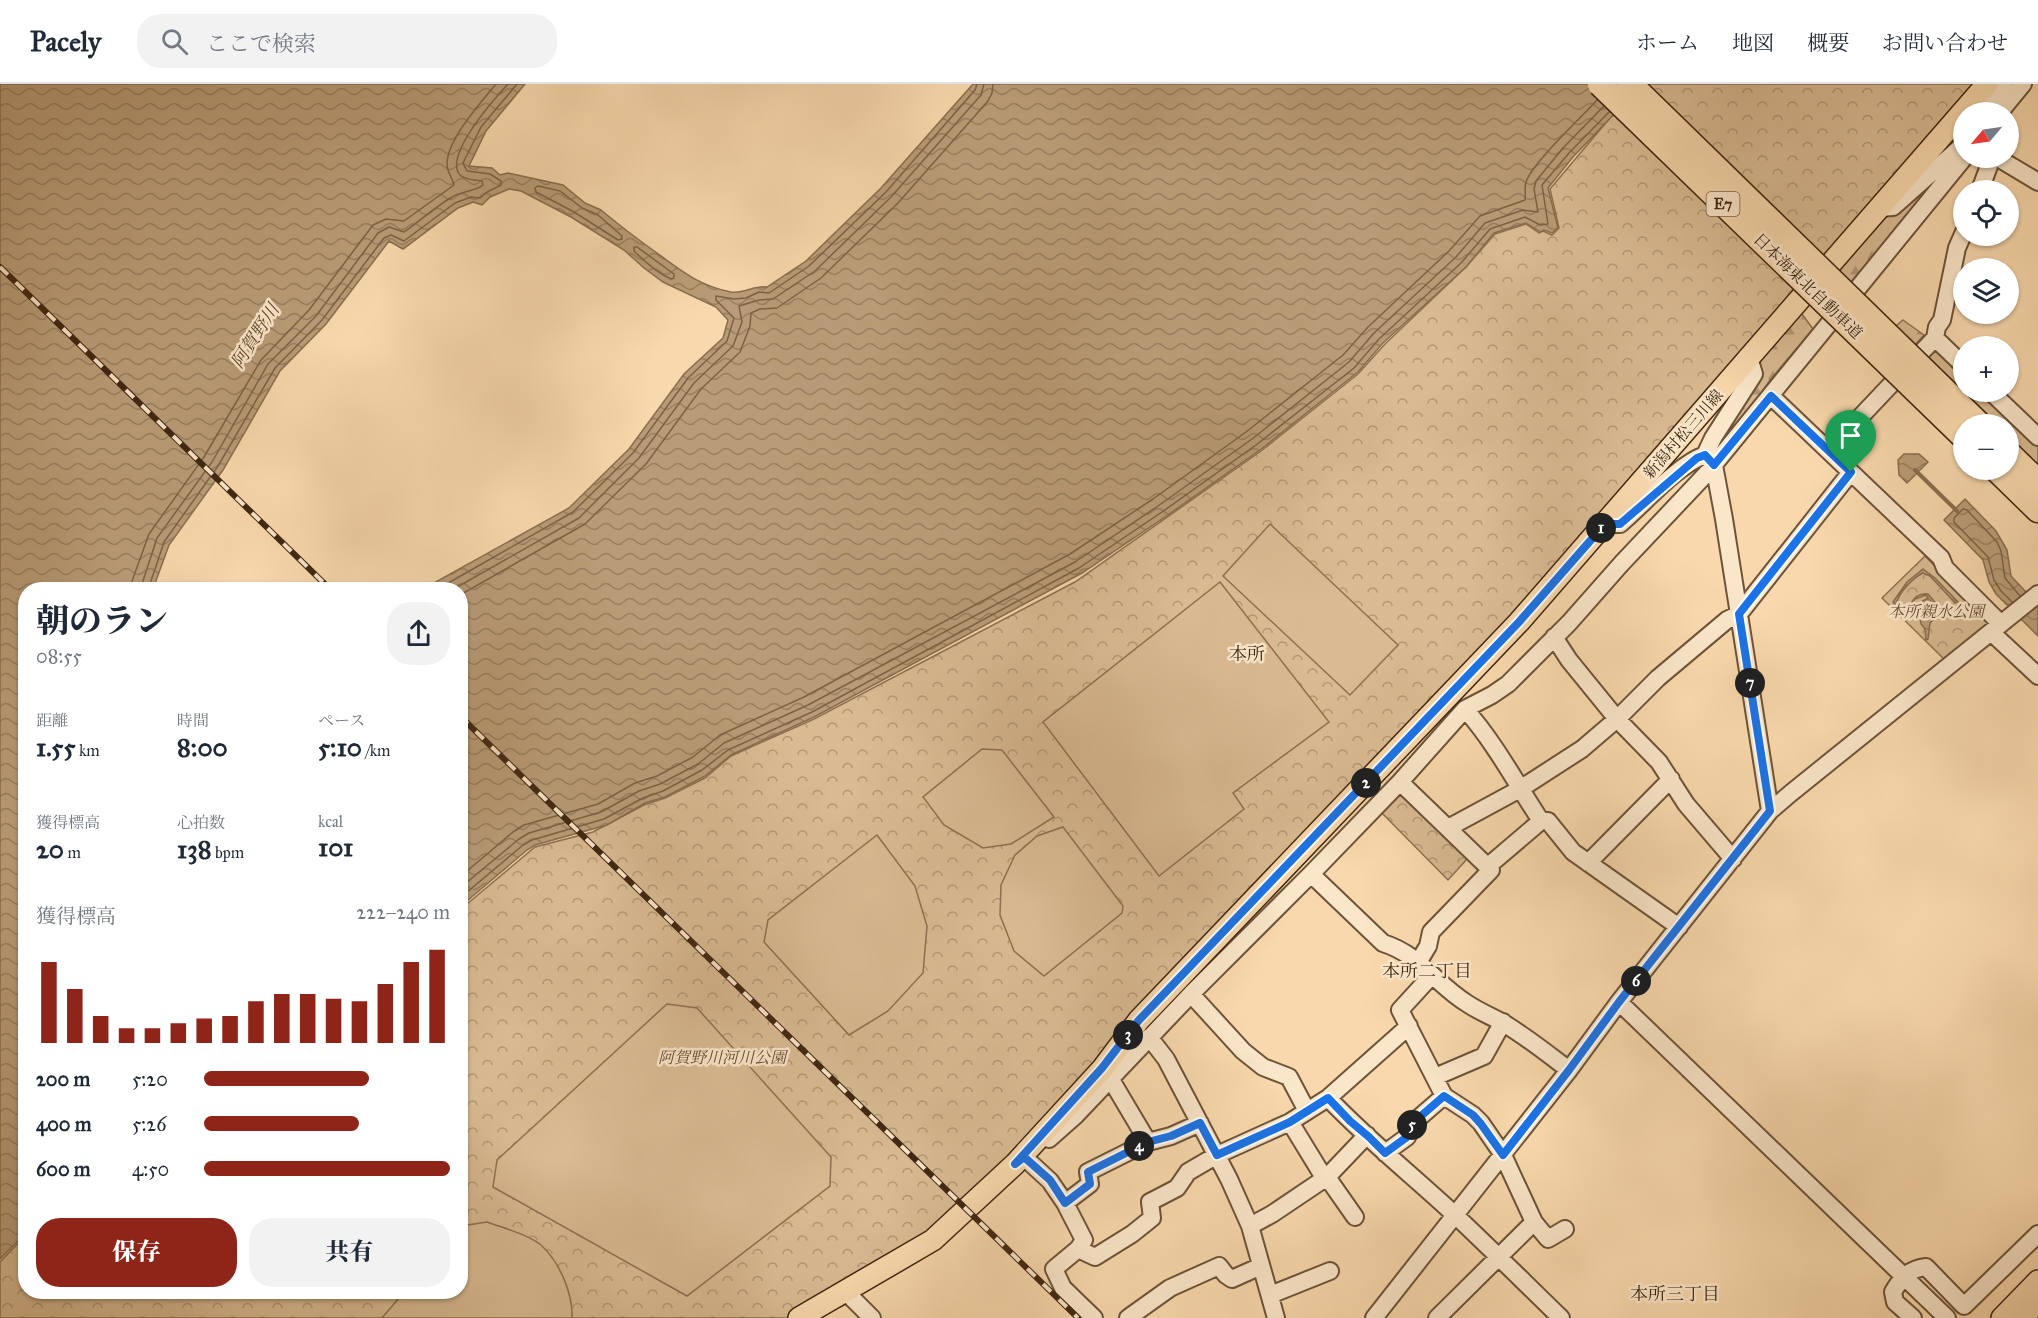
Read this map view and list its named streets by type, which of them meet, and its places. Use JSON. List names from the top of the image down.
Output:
{
  "streets": {
    "highway": ["E7", "日本海東北自動車道"],
    "main road": ["新潟村松三川線"]
  },
  "districts": ["本所", "本所二丁目", "本所三丁目"],
  "water": ["阿賀野川"],
  "parks": ["本所親水公園", "阿賀野川河川公園"],
  "north": "bottom left",
  "page": {
    "header": "Pacely",
    "search": "ここで検索",
    "nav": [
      "ホーム",
      "地図",
      "概要",
      "お問い合わせ"
    ],
    "map_buttons": ["+", "−"],
    "pins": [
      "1",
      "7",
      "2",
      "6",
      "3",
      "5",
      "4"
    ],
    "heading": ["朝のラン", "08:55"],
    "stats": [
      ["距離", "1.55 km"],
      ["時間", "8:00"],
      ["ペース", "5:10 /km"],
      ["獲得標高", "20 m"],
      ["心拍数", "138 bpm"],
      ["kcal", "101"]
    ],
    "chart": ["獲得標高", "222–240 m"],
    "list": [
      {
        "name": "200 m",
        "note": "5:20"
      },
      {
        "name": "400 m",
        "note": "5:26"
      },
      {
        "name": "600 m",
        "note": "4:50"
      }
    ],
    "buttons": ["保存", "共有"]
  }
}
